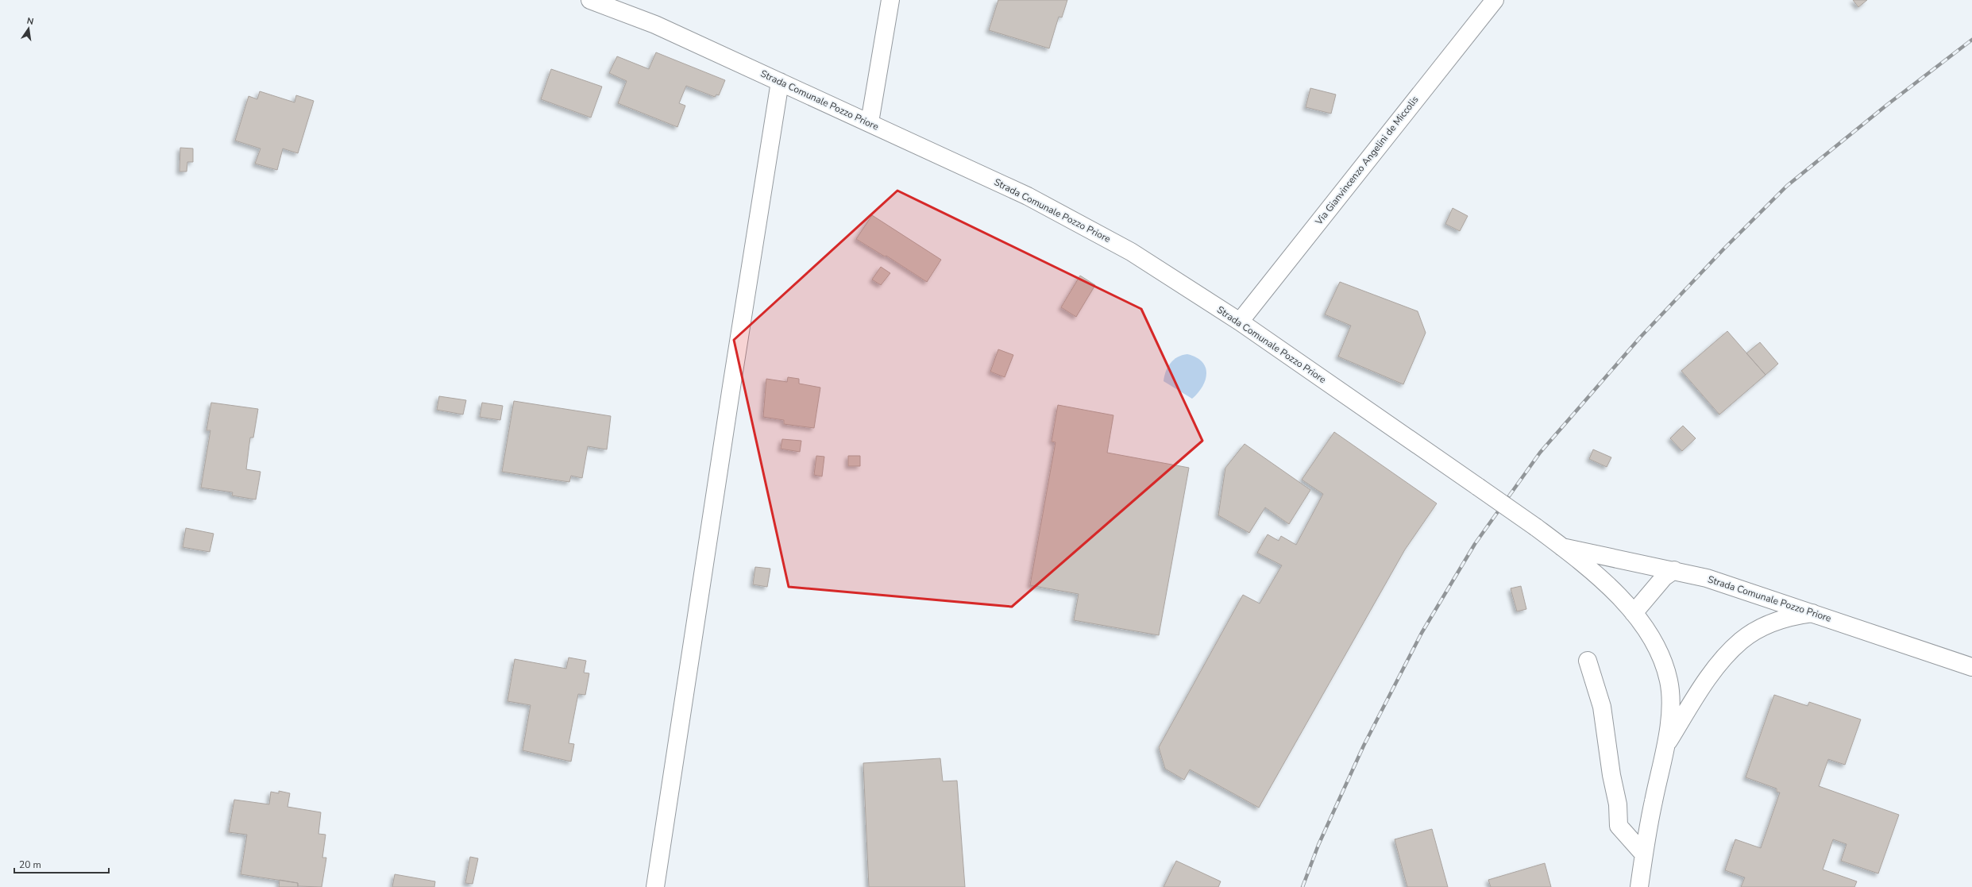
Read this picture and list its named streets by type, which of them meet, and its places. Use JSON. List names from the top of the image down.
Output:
{
  "streets": {
    "street": ["Strada Comunale Pozzo Priore", "Via Gianvincenzo Angelini de Miccolis"]
  },
  "crossings": [
    ["Strada Comunale Pozzo Priore", "Via Gianvincenzo Angelini de Miccolis"]
  ],
  "scale_bar": "20 m",
  "north": "top"
}
